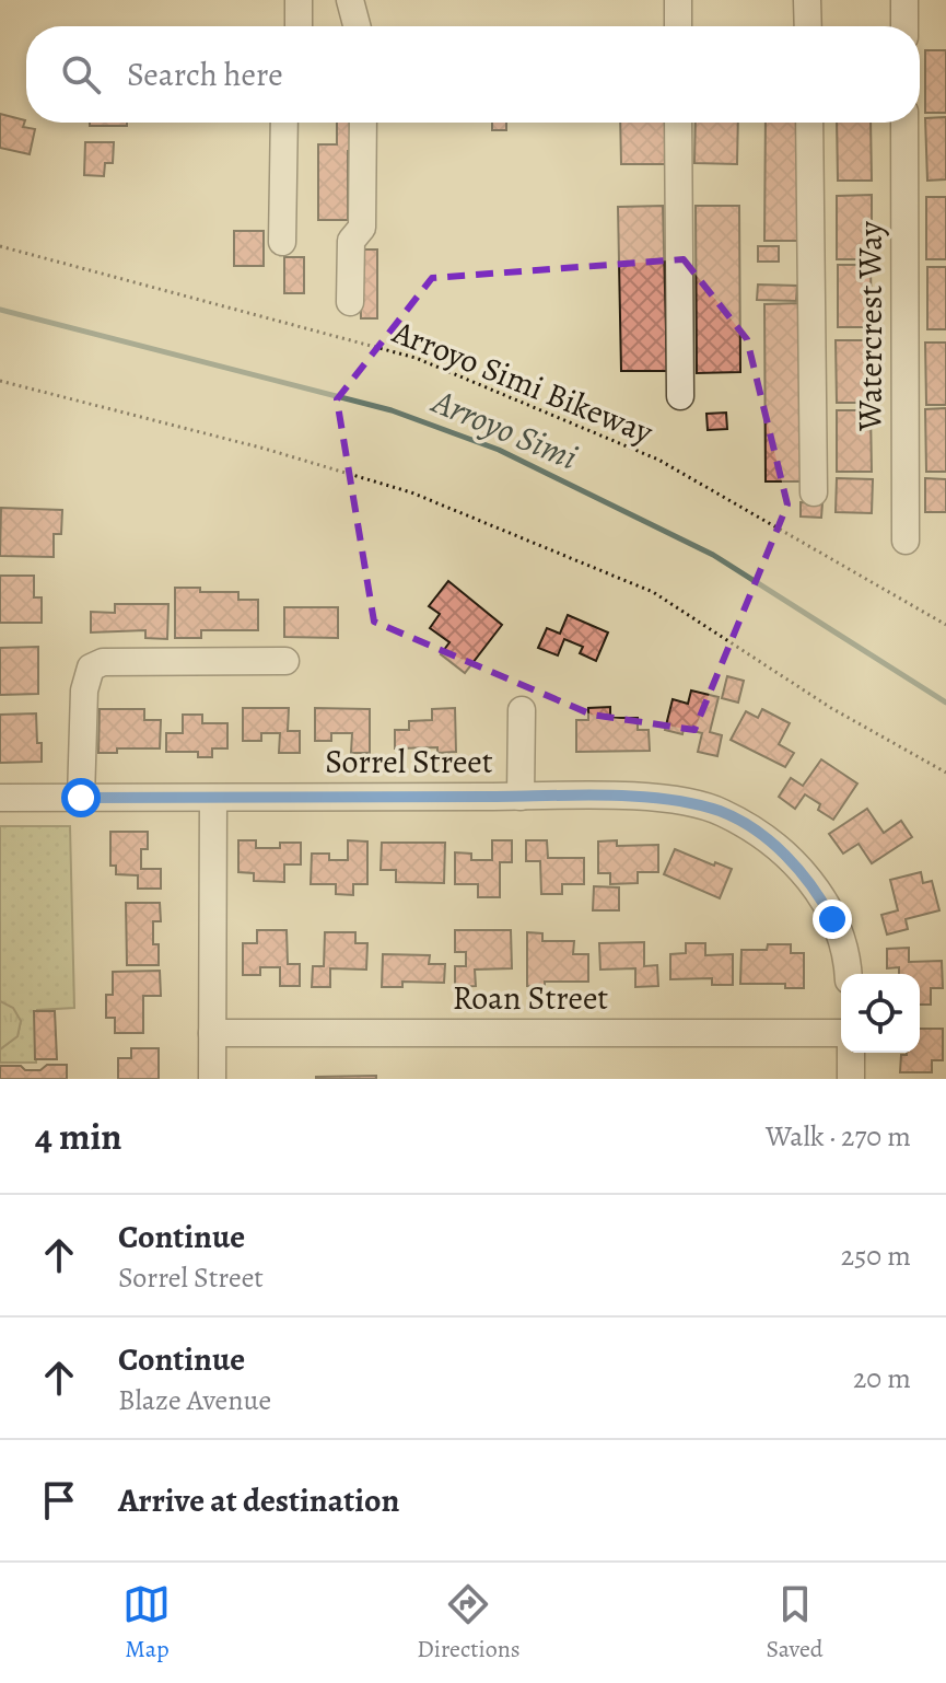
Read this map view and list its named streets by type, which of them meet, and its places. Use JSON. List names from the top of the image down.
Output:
{
  "streets": {
    "street": ["Watercrest Way", "Sorrel Street", "Roan Street"],
    "path": ["Arroyo Simi Bikeway"]
  },
  "water": ["Arroyo Simi"],
  "page": {
    "search": "Search here",
    "heading": ["4 min", "Walk · 270 m"],
    "list": [
      ["Continue", "Sorrel Street", "250 m"],
      ["Continue", "Blaze Avenue", "20 m"],
      "Arrive at destination"
    ],
    "nav": ["Map", "Directions", "Saved"]
  }
}
